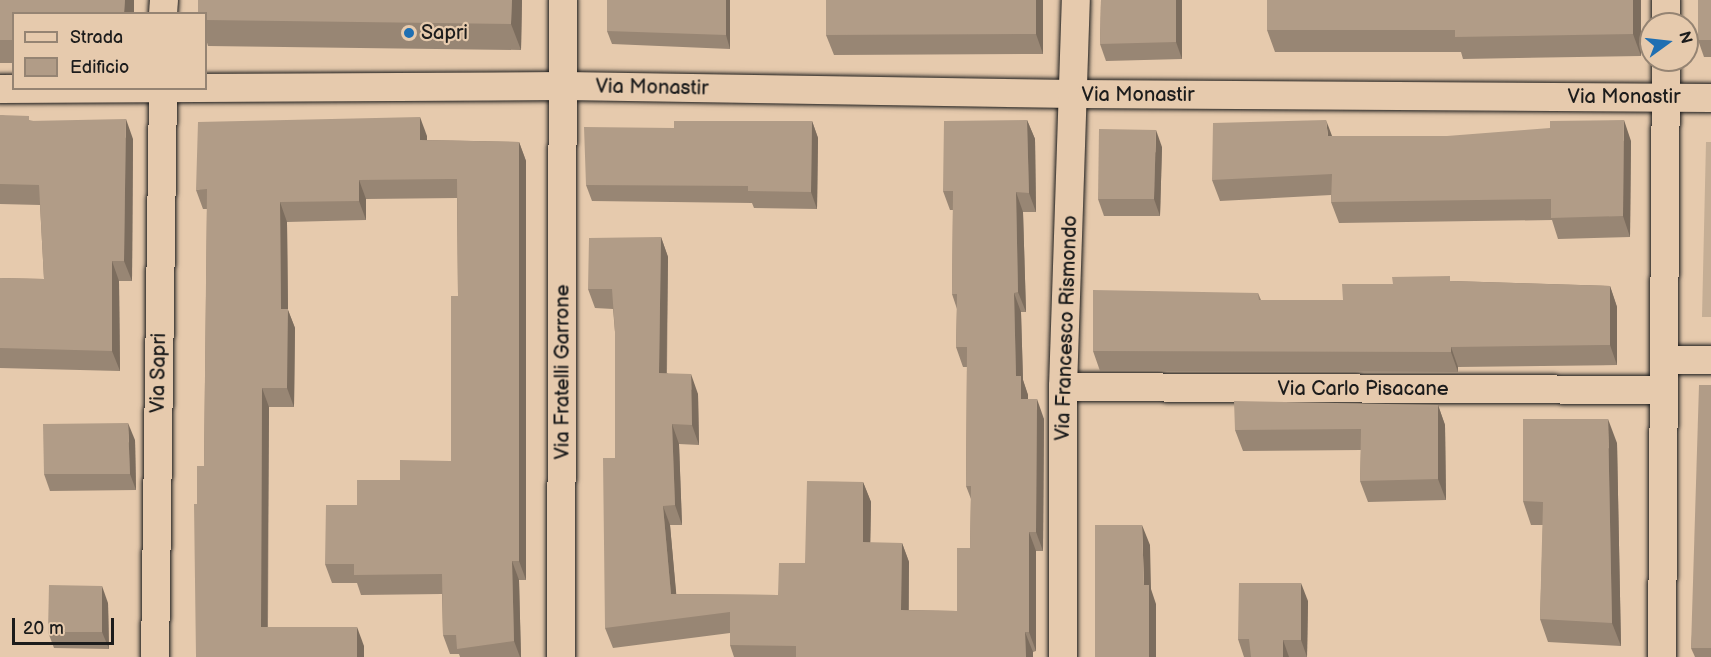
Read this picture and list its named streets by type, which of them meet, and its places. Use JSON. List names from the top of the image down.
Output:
{
  "streets": {
    "street": [
      "Via Monastir",
      "Via Francesco Rismondo",
      "Via Fratelli Garrone",
      "Via Sapri",
      "Via Carlo Pisacane"
    ]
  },
  "crossings": [
    ["Via Monastir", "Via Francesco Rismondo"],
    ["Via Monastir", "Via Fratelli Garrone"],
    ["Via Francesco Rismondo", "Via Carlo Pisacane"]
  ],
  "places": ["Sapri"],
  "legend": ["Strada", "Edificio"],
  "scale_bar": "20 m",
  "north": "right"
}
